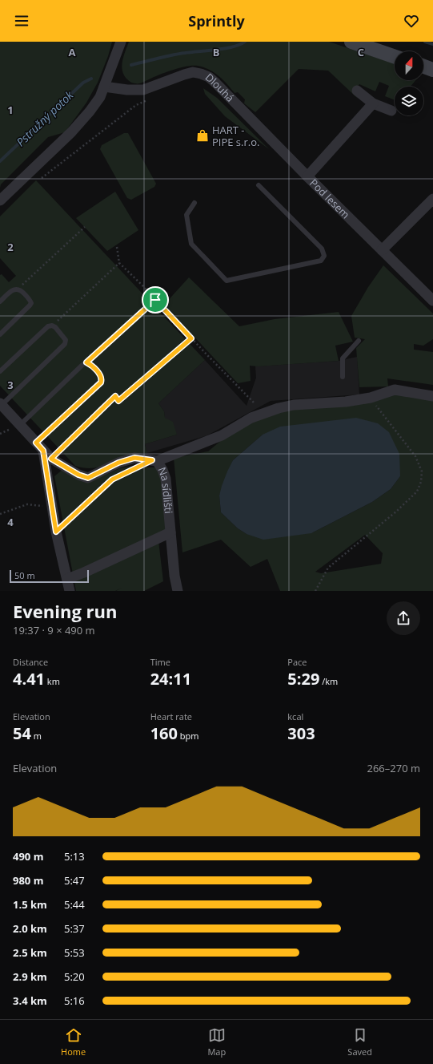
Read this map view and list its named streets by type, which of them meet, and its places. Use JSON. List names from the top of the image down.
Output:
{
  "streets": {
    "street": ["Dlouhá", "Pod lesem", "Na sídlišti"]
  },
  "crossings": [
    ["Dlouhá", "Pod lesem"]
  ],
  "water": ["Pstružný potok"],
  "places": {
    "shop": ["HART - PIPE s.r.o."]
  },
  "scale_bar": "50 m",
  "north": "top",
  "page": {
    "header": "Sprintly",
    "scale": "50 m",
    "heading": ["Evening run", "19:37 · 9 × 490 m"],
    "stats": [
      ["Distance", "4.41 km"],
      ["Time", "24:11"],
      ["Pace", "5:29 /km"],
      ["Elevation", "54 m"],
      ["Heart rate", "160 bpm"],
      ["kcal", "303"]
    ],
    "chart": ["Elevation", "266–270 m"],
    "list": [
      {
        "name": "490 m",
        "note": "5:13"
      },
      {
        "name": "980 m",
        "note": "5:47"
      },
      {
        "name": "1.5 km",
        "note": "5:44"
      },
      {
        "name": "2.0 km",
        "note": "5:37"
      },
      {
        "name": "2.5 km",
        "note": "5:53"
      },
      {
        "name": "2.9 km",
        "note": "5:20"
      },
      {
        "name": "3.4 km",
        "note": "5:16"
      }
    ],
    "tabs": ["Home", "Map", "Saved"]
  },
  "grid": {
    "columns": ["A", "B", "C"],
    "rows": [
      "1",
      "2",
      "3",
      "4"
    ]
  }
}
